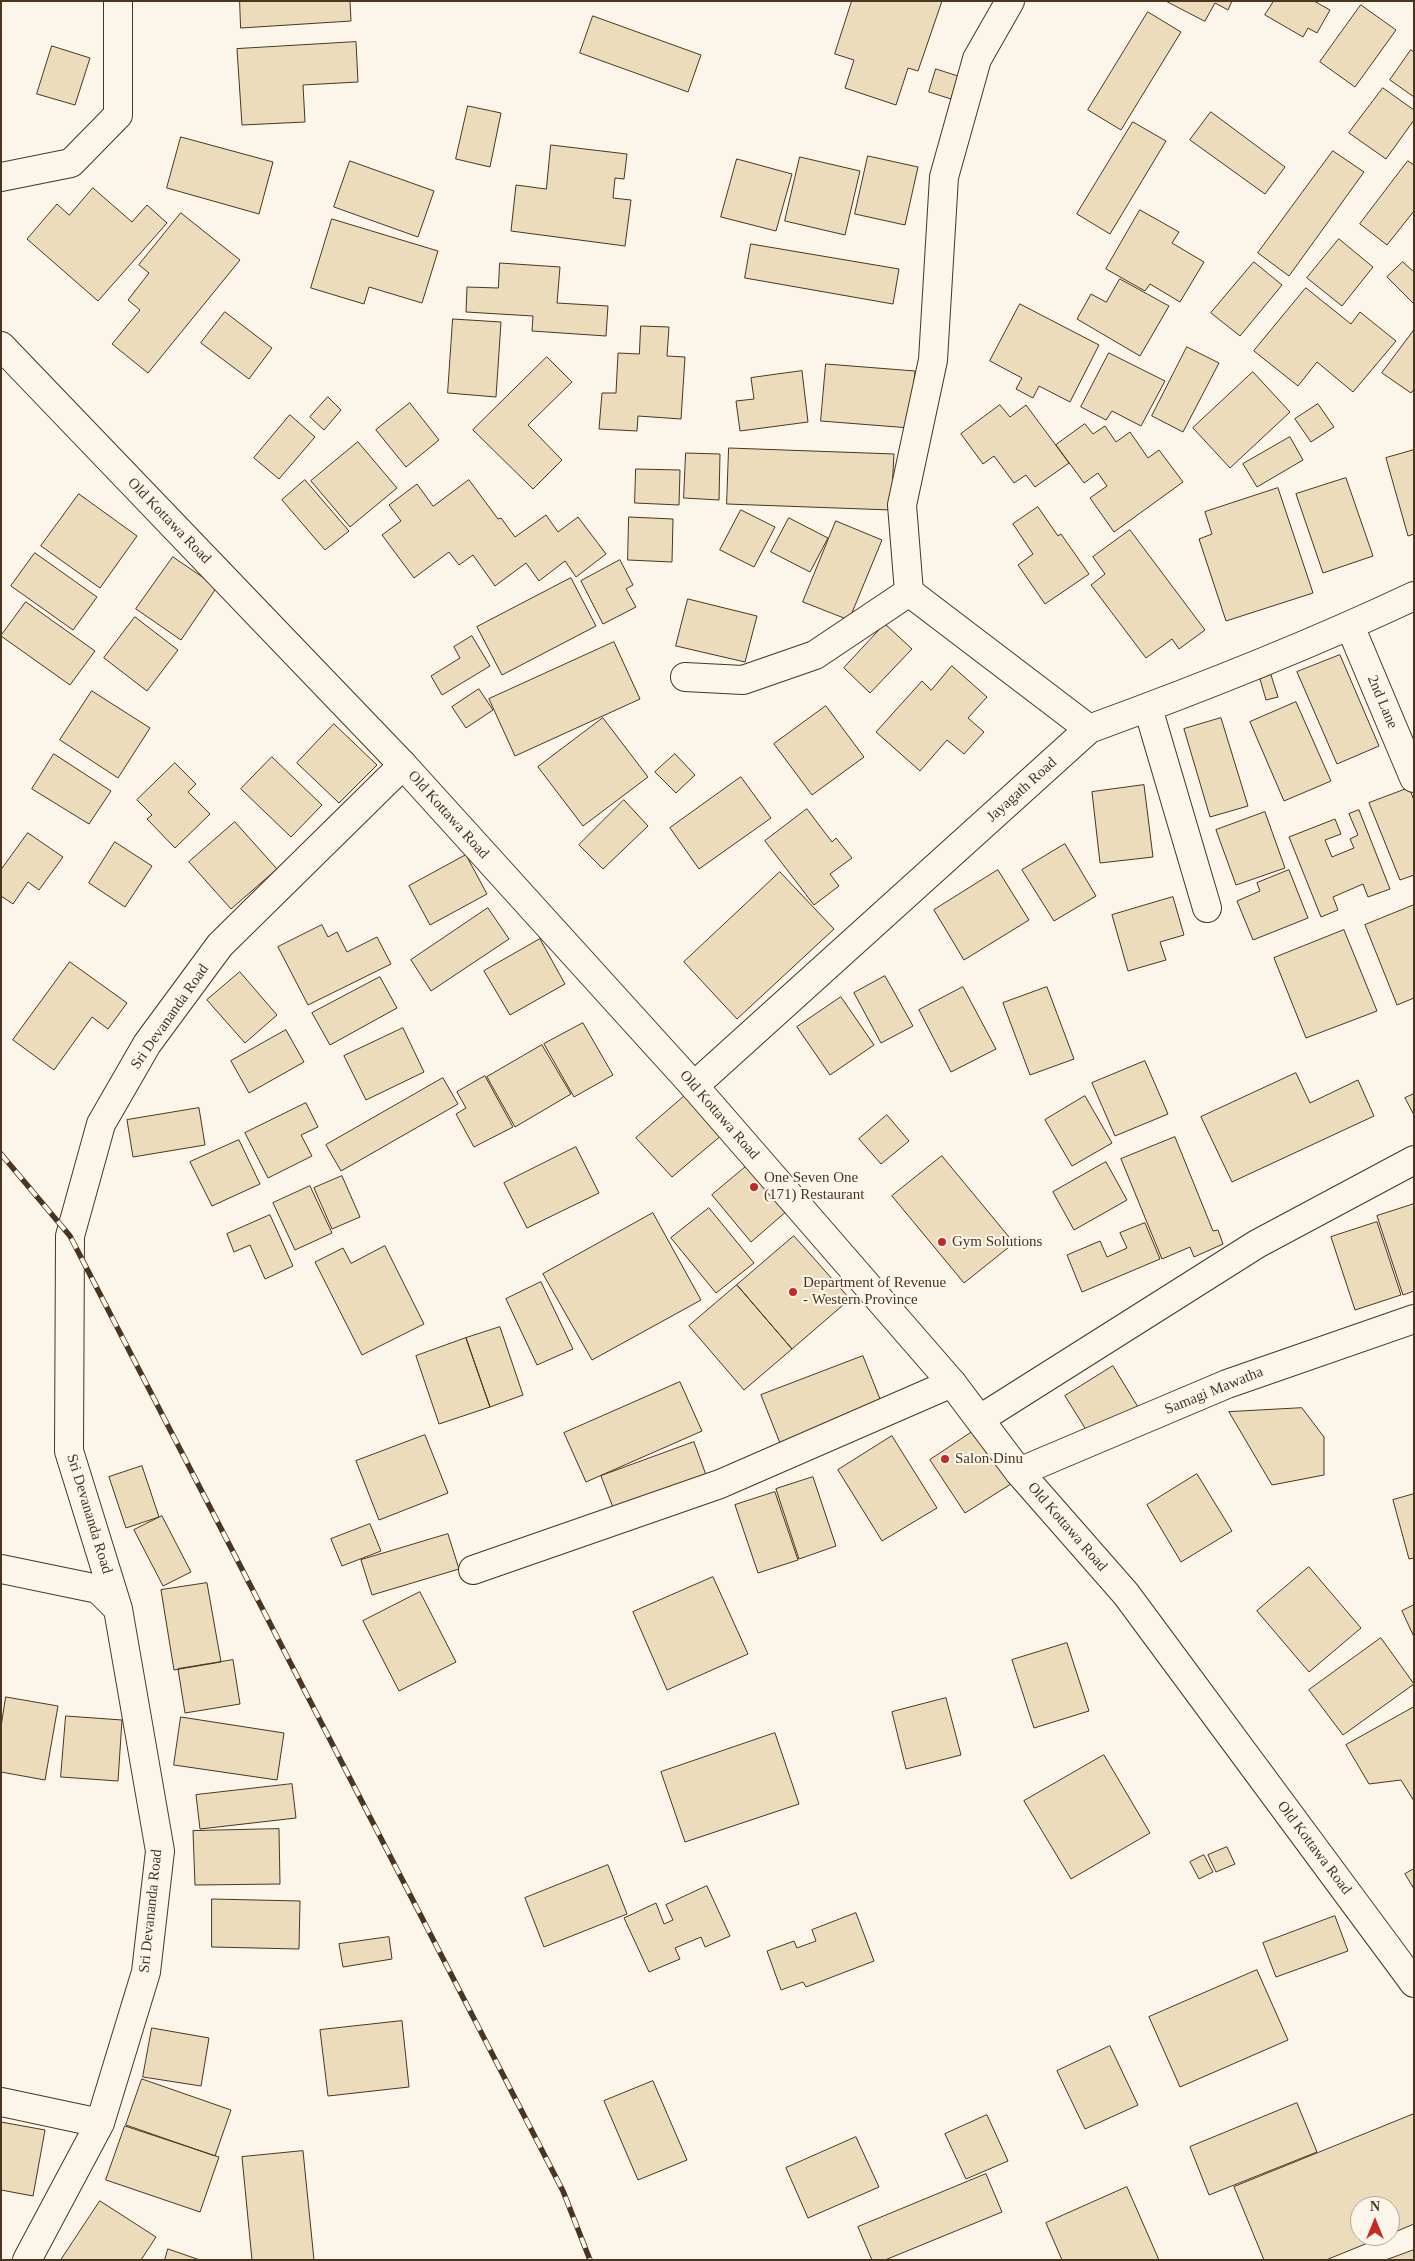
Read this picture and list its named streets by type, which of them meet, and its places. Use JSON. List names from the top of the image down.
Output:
{
  "streets": {
    "street": [
      "Old Kottawa Road",
      "2nd Lane",
      "Jayagath Road",
      "Sri Devananda Road",
      "Samagi Mawatha"
    ]
  },
  "crossings": [
    ["Old Kottawa Road", "Jayagath Road"],
    ["Old Kottawa Road", "Sri Devananda Road"],
    ["Old Kottawa Road", "Samagi Mawatha"],
    ["2nd Lane", "Jayagath Road"]
  ],
  "places": [
    "One Seven One (171) Restaurant",
    "Gym Solutions",
    "Department of Revenue - Western Province",
    "Salon Dinu"
  ],
  "north": "top"
}
